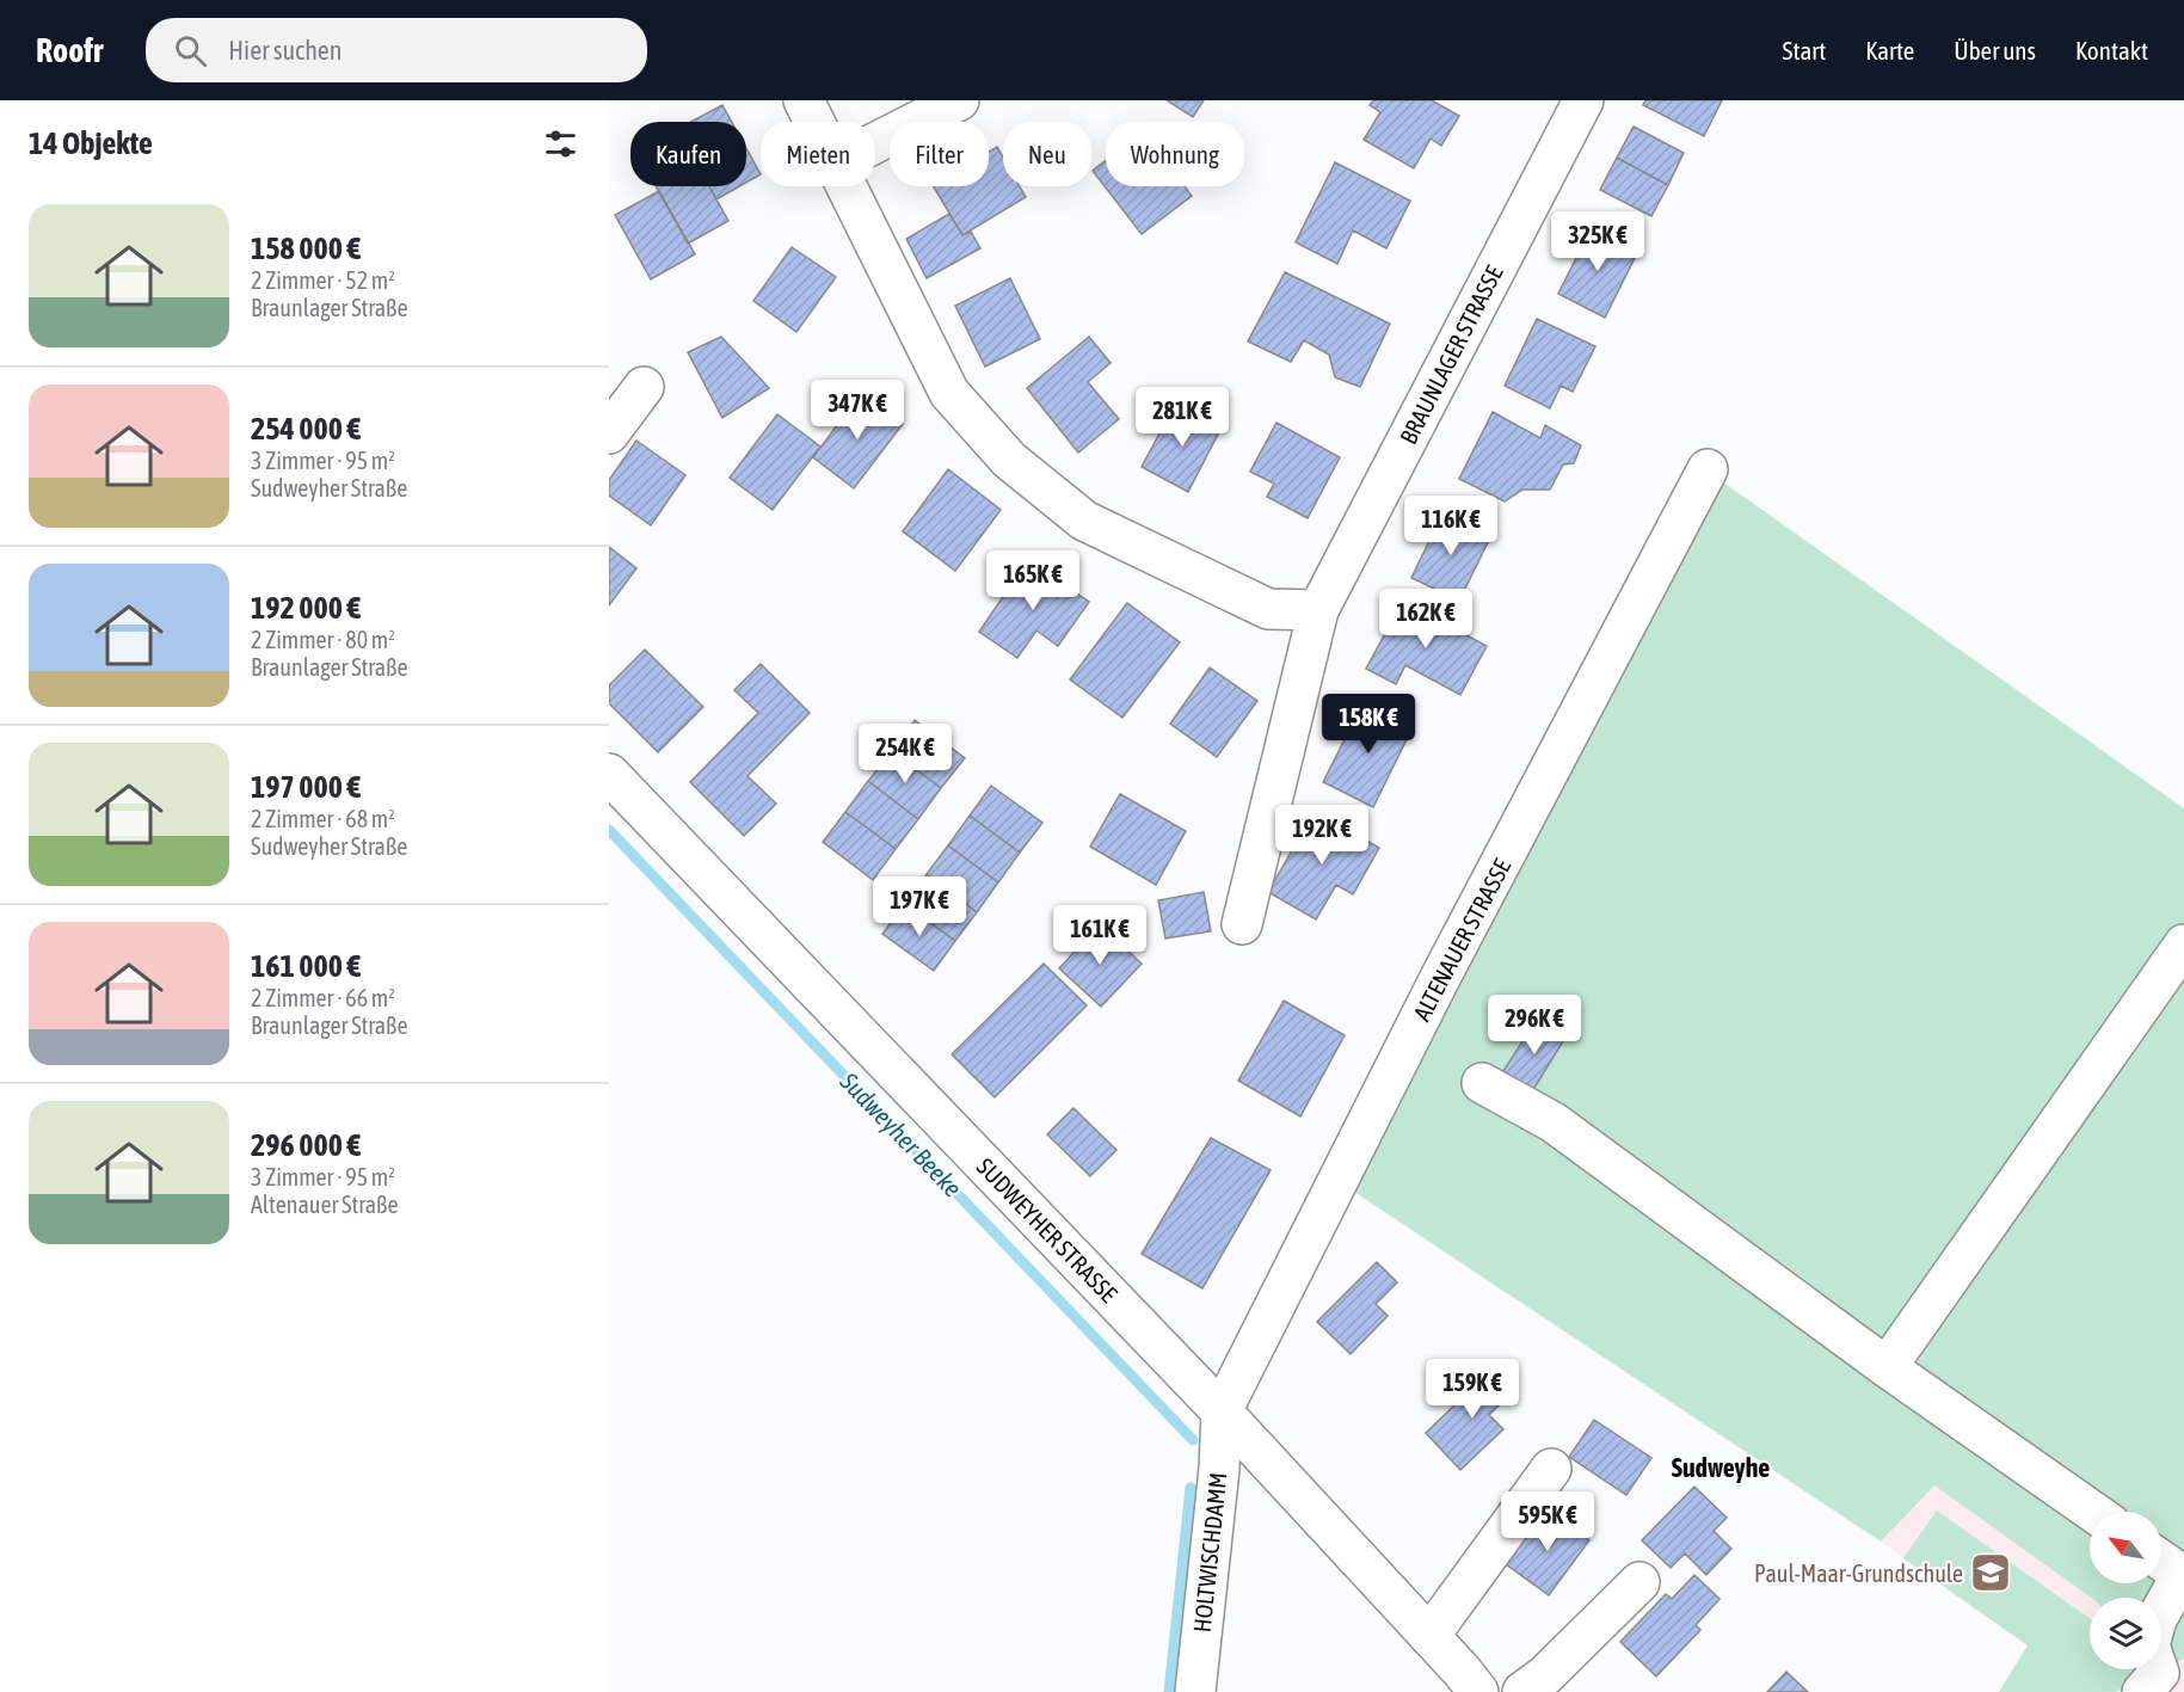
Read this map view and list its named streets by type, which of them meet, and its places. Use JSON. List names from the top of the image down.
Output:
{
  "streets": {
    "street": [
      "BRAUNLAGER STRASSE",
      "ALTENAUER STRASSE",
      "SUDWEYHER STRASSE",
      "HOLTWISCHDAMM"
    ]
  },
  "crossings": [
    ["ALTENAUER STRASSE", "SUDWEYHER STRASSE"],
    ["ALTENAUER STRASSE", "HOLTWISCHDAMM"],
    ["SUDWEYHER STRASSE", "HOLTWISCHDAMM"]
  ],
  "districts": ["Sudweyhe"],
  "water": ["Sudweyher Beeke"],
  "places": {
    "school or university": ["Paul-Maar-Grundschule"]
  },
  "north": "top left",
  "page": {
    "header": "Roofr",
    "search": "Hier suchen",
    "nav": [
      "Start",
      "Karte",
      "Über uns",
      "Kontakt"
    ],
    "heading": "14 Objekte",
    "chip": [
      "Kaufen",
      "Mieten",
      "Filter",
      "Neu",
      "Wohnung"
    ],
    "list": [
      {
        "name": "158 000 €",
        "note": "2 Zimmer · 52 m² · Braunlager Straße"
      },
      {
        "name": "254 000 €",
        "note": "3 Zimmer · 95 m² · Sudweyher Straße"
      },
      {
        "name": "192 000 €",
        "note": "2 Zimmer · 80 m² · Braunlager Straße"
      },
      {
        "name": "197 000 €",
        "note": "2 Zimmer · 68 m² · Sudweyher Straße"
      },
      {
        "name": "161 000 €",
        "note": "2 Zimmer · 66 m² · Braunlager Straße"
      },
      {
        "name": "296 000 €",
        "note": "3 Zimmer · 95 m² · Altenauer Straße"
      }
    ],
    "price": [
      "325K €",
      "347K €",
      "281K €",
      "116K €",
      "165K €",
      "162K €",
      "158K €",
      "254K €",
      "192K €",
      "197K €",
      "161K €",
      "296K €",
      "159K €",
      "595K €"
    ]
  }
}
